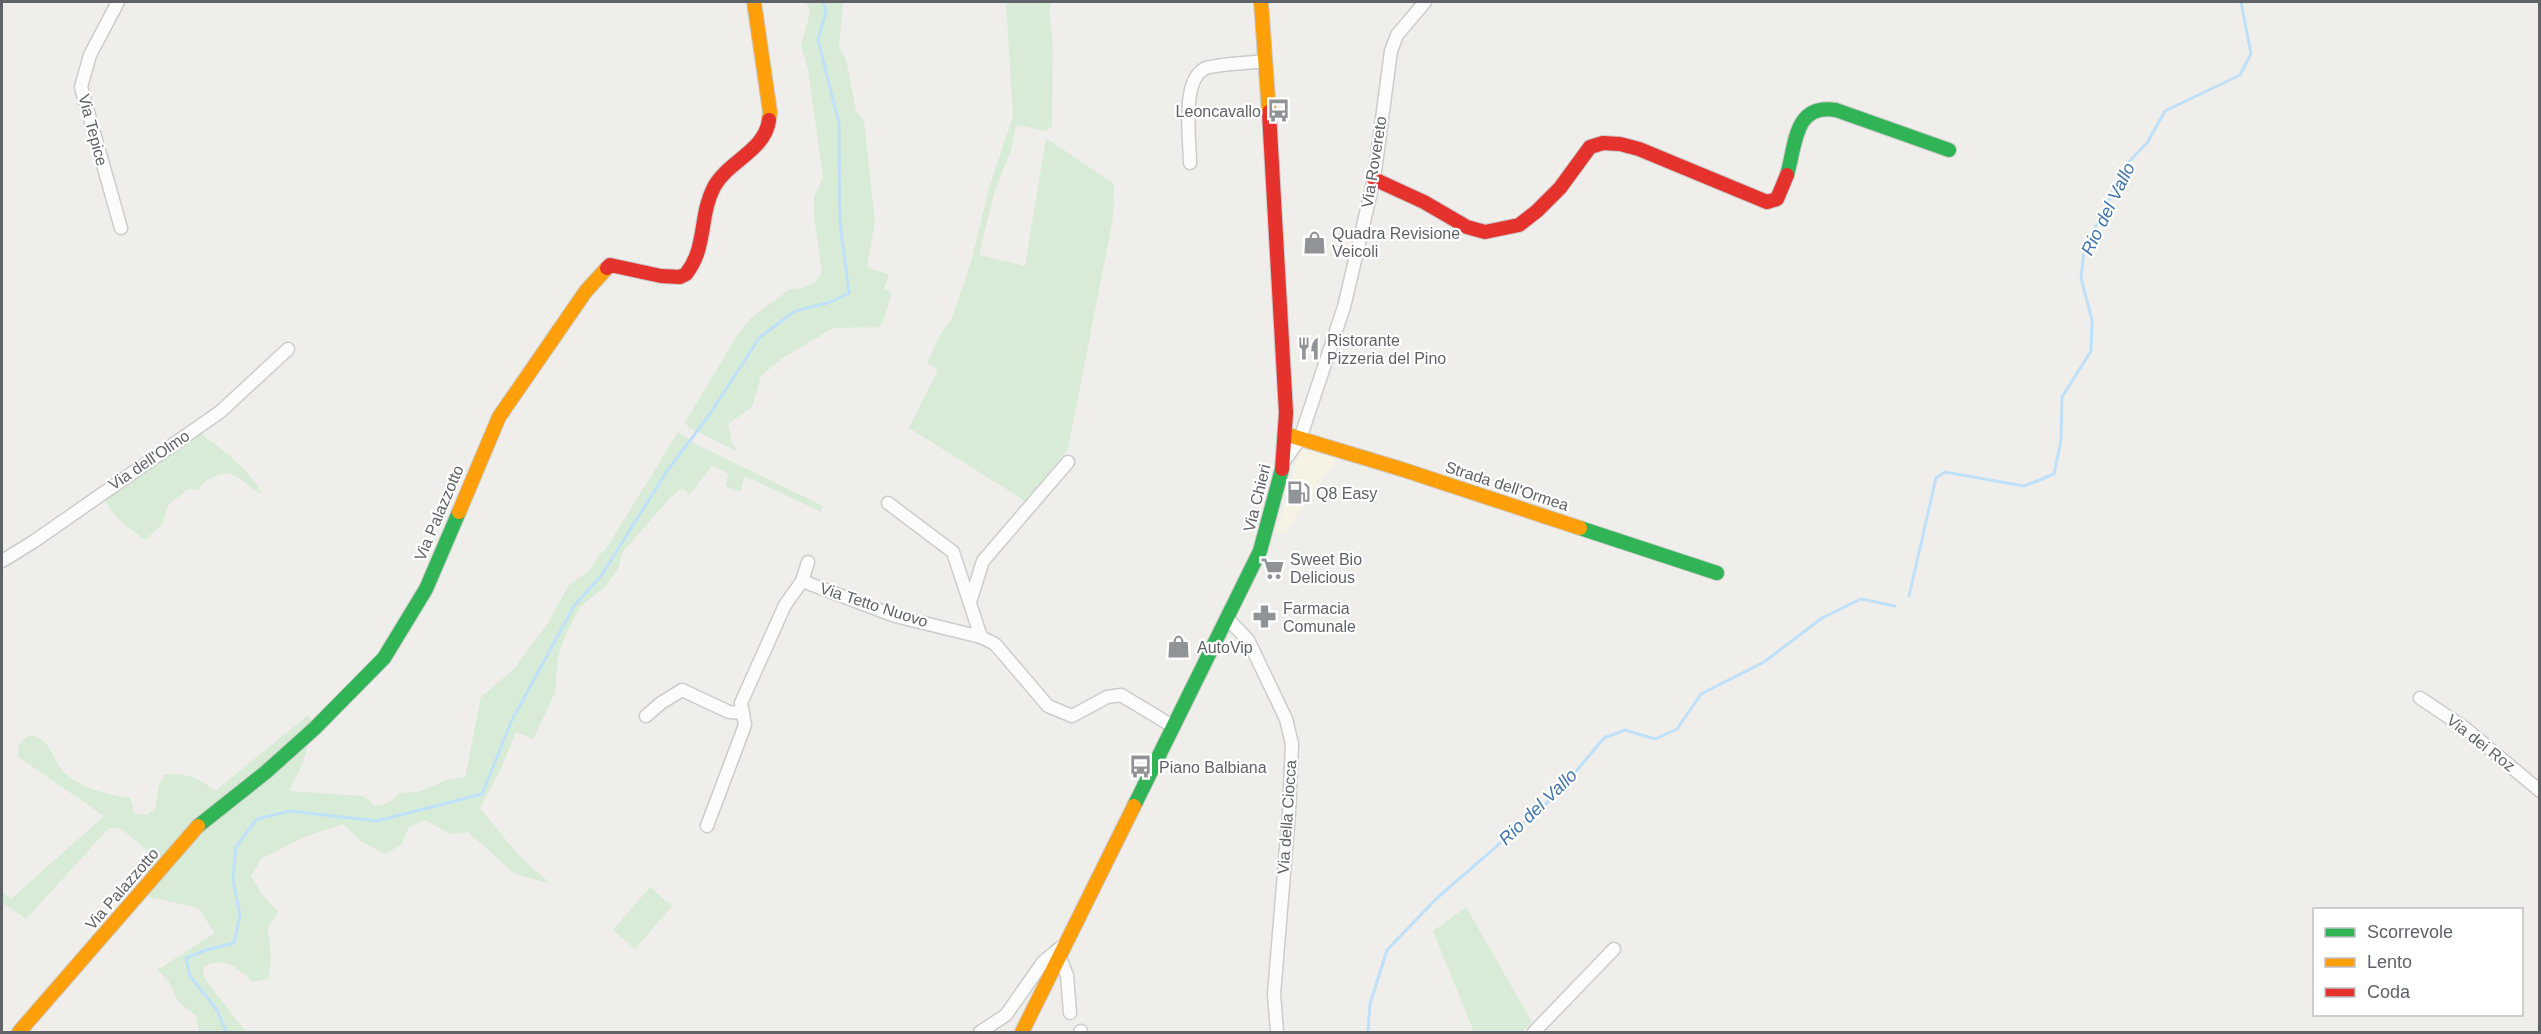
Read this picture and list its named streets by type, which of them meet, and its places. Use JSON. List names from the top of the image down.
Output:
{
  "streets": {
    "street": [
      "Via Tepice",
      "Via Rovereto",
      "Via dell'Olmo",
      "Strada dell'Ormea",
      "Via Chieri",
      "Via Palazzotto",
      "Via Tetto Nuovo",
      "Via dei Roz",
      "Via della Ciocca"
    ]
  },
  "crossings": [
    ["Via Rovereto", "Strada dell'Ormea"],
    ["Via Rovereto", "Via Chieri"],
    ["Strada dell'Ormea", "Via Chieri"],
    ["Via Chieri", "Via Tetto Nuovo"],
    ["Via Chieri", "Via della Ciocca"]
  ],
  "water": ["Rio del Vallo"],
  "places": {
    "bus stop": ["Leoncavallo", "Piano Balbiana"],
    "shop": ["Quadra Revisione Veicoli", "AutoVip"],
    "restaurant": ["Ristorante Pizzeria del Pino"],
    "fuel station": ["Q8 Easy"],
    "supermarket": ["Sweet Bio Delicious"],
    "pharmacy": ["Farmacia Comunale"]
  },
  "legend": ["Scorrevole", "Lento", "Coda"]
}
